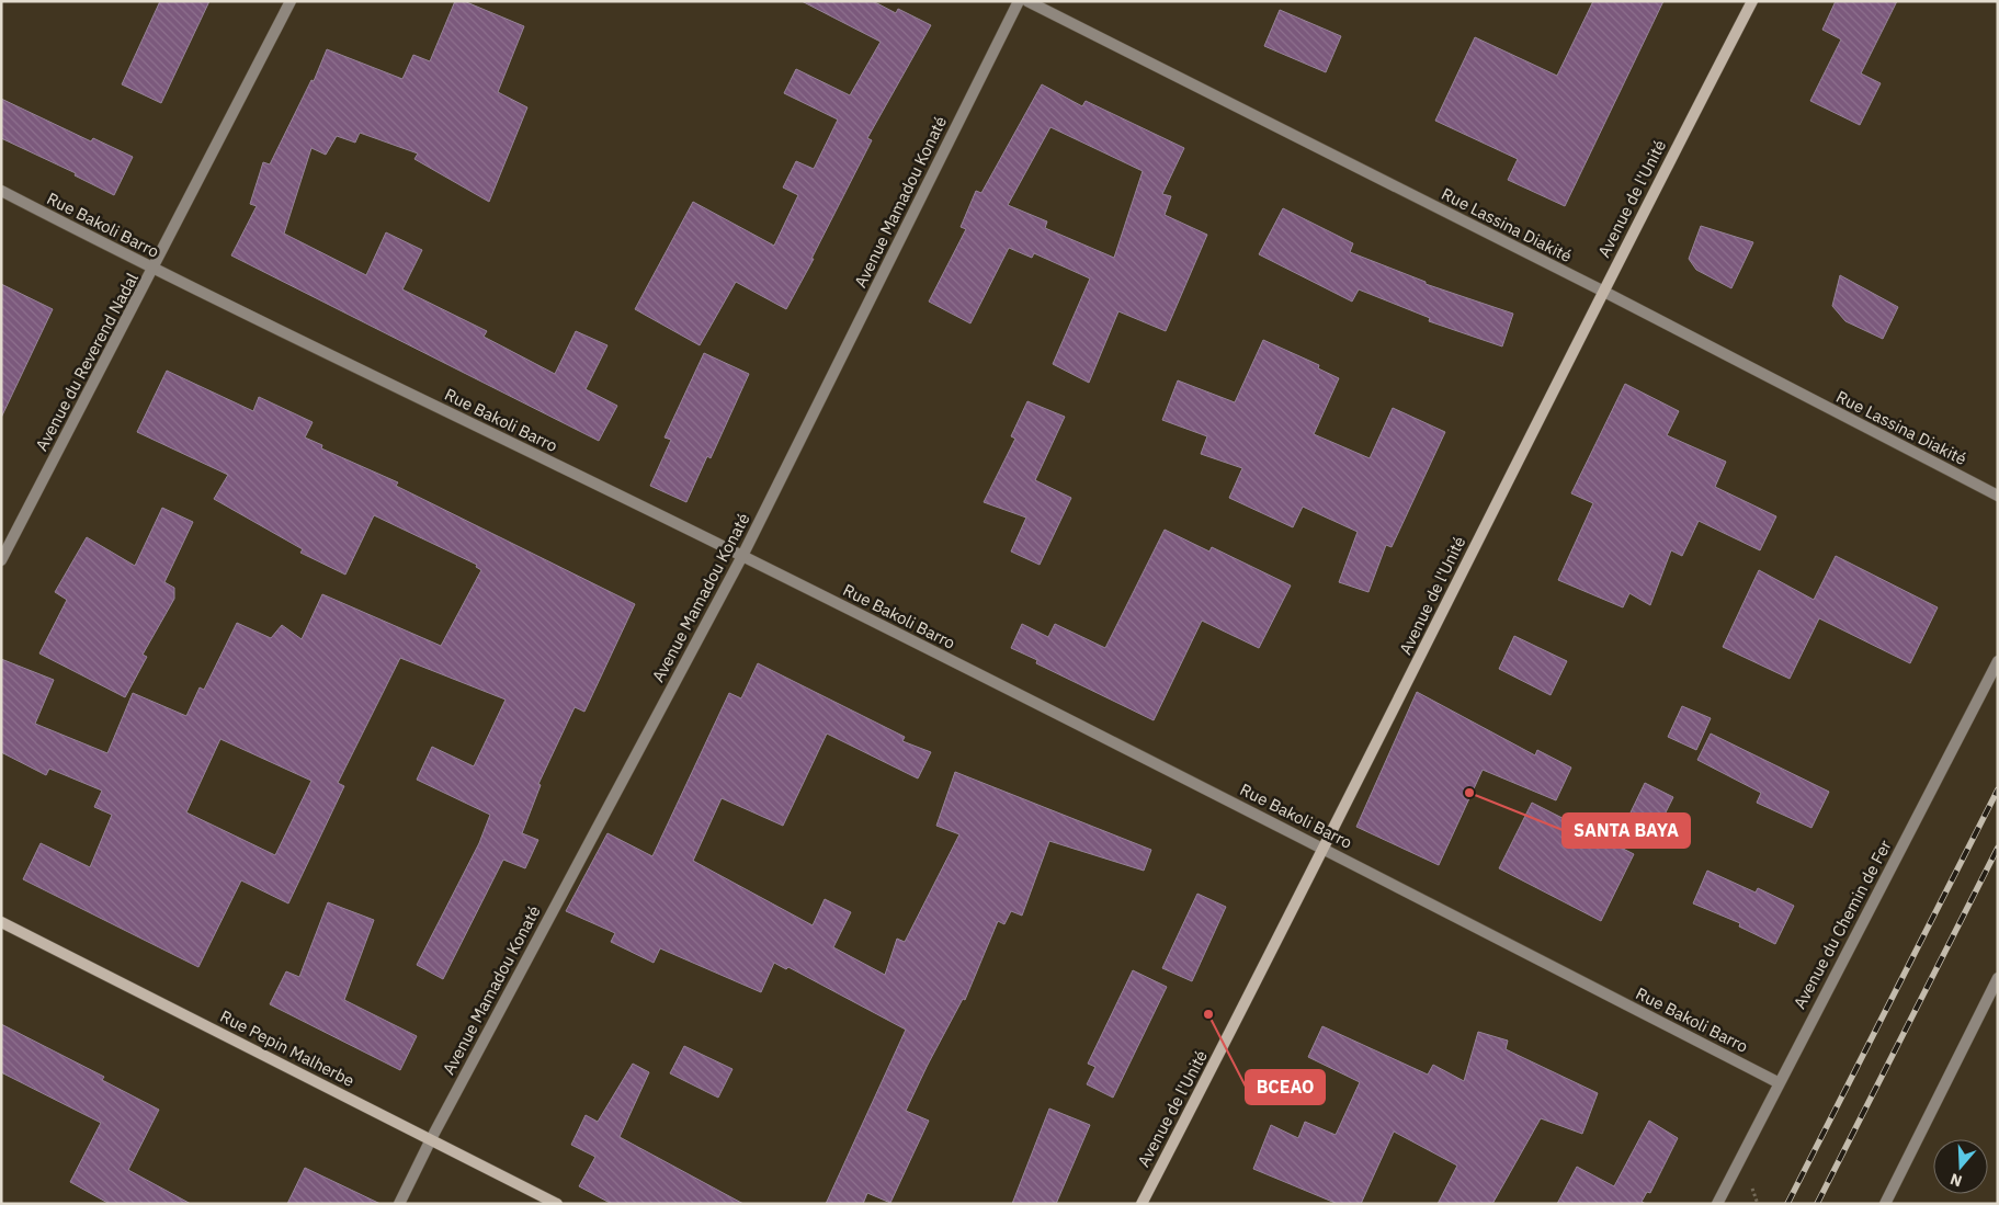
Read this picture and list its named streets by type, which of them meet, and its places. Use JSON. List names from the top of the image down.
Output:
{
  "streets": {
    "street": [
      "Avenue de l'Unité",
      "Avenue Mamadou Konaté",
      "Rue Bakoli Barro",
      "Rue Lassina Diakité",
      "Avenue du Reverend Nadal",
      "Avenue du Chemin de Fer",
      "Rue Pepin Malherbe"
    ]
  },
  "crossings": [
    ["Avenue de l'Unité", "Rue Bakoli Barro"],
    ["Avenue de l'Unité", "Rue Lassina Diakité"],
    ["Avenue Mamadou Konaté", "Rue Bakoli Barro"],
    ["Avenue Mamadou Konaté", "Rue Pepin Malherbe"],
    ["Rue Bakoli Barro", "Avenue du Reverend Nadal"],
    ["Rue Bakoli Barro", "Avenue du Chemin de Fer"]
  ],
  "places": ["SANTA BAYA", "BCEAO"],
  "north": "bottom"
}
